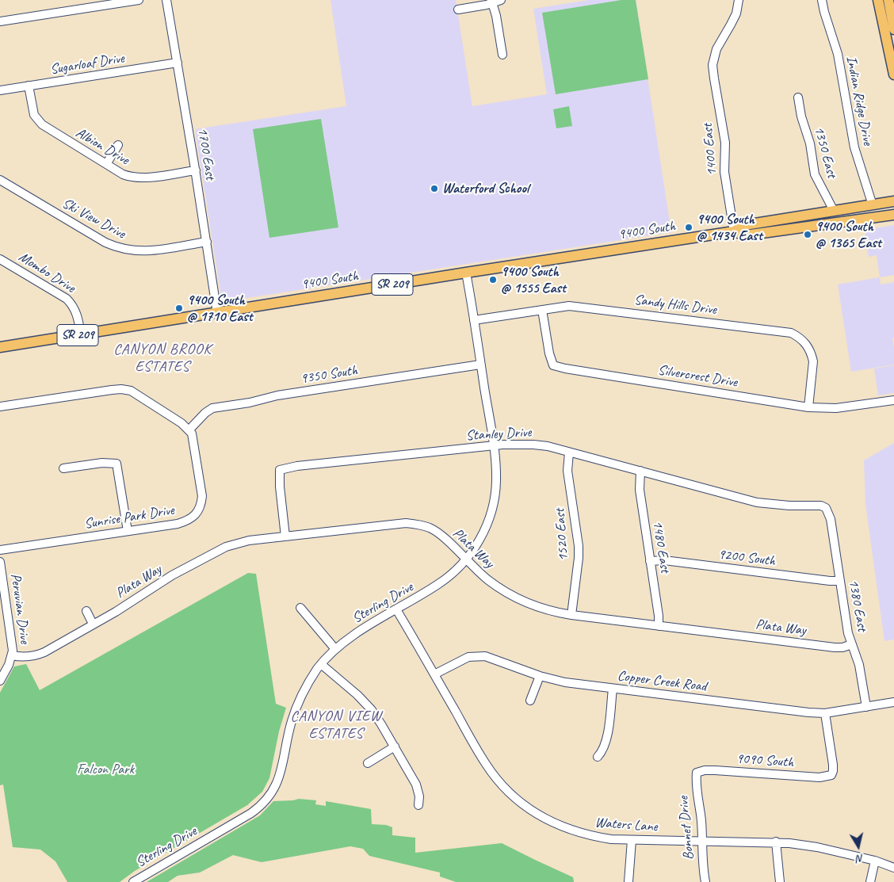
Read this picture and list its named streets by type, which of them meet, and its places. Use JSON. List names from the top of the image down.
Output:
{
  "streets": {
    "main road": ["9400 South", "SR 209"],
    "street": [
      "Sugarloaf Drive",
      "Indian Ridge Drive",
      "Albion Drive",
      "1400 East",
      "1350 East",
      "1700 East",
      "Ski View Drive",
      "Mombo Drive",
      "Sandy Hills Drive",
      "9350 South",
      "Silvercrest Drive",
      "Stanley Drive",
      "Sunrise Park Drive",
      "1520 East",
      "1480 East",
      "Plata Way",
      "9200 South",
      "Sterling Drive",
      "1380 East",
      "Peruvian Drive",
      "Copper Creek Road",
      "9090 South",
      "Waters Lane",
      "Bonnet Drive"
    ]
  },
  "crossings": [
    ["Sugarloaf Drive", "Albion Drive"],
    ["Sugarloaf Drive", "1700 East"],
    ["Indian Ridge Drive", "9400 South"],
    ["Albion Drive", "1700 East"],
    ["1400 East", "9400 South"],
    ["1350 East", "9400 South"],
    ["1700 East", "Ski View Drive"],
    ["1700 East", "9400 South"],
    ["9400 South", "Mombo Drive"],
    ["9400 South", "Sterling Drive"],
    ["Sandy Hills Drive", "Silvercrest Drive"],
    ["Sandy Hills Drive", "Sterling Drive"],
    ["9350 South", "Sunrise Park Drive"],
    ["9350 South", "Sterling Drive"],
    ["Stanley Drive", "1520 East"],
    ["Stanley Drive", "1480 East"],
    ["Stanley Drive", "Plata Way"],
    ["Stanley Drive", "Sterling Drive"],
    ["Stanley Drive", "1380 East"],
    ["1520 East", "Plata Way"],
    ["1480 East", "Plata Way"],
    ["1480 East", "9200 South"],
    ["Plata Way", "Sterling Drive"],
    ["Plata Way", "1380 East"],
    ["Plata Way", "Peruvian Drive"],
    ["9200 South", "1380 East"],
    ["Sterling Drive", "Waters Lane"],
    ["1380 East", "Copper Creek Road"],
    ["Copper Creek Road", "9090 South"],
    ["Copper Creek Road", "Waters Lane"],
    ["9090 South", "Bonnet Drive"],
    ["Waters Lane", "Bonnet Drive"]
  ],
  "districts": ["CANYON BROOK ESTATES", "CANYON VIEW ESTATES"],
  "parks": ["Falcon Park"],
  "places": [
    "Waterford School",
    "9400 South @ 1434 East",
    "9400 South @ 1365 East",
    "9400 South @ 1555 East",
    "9400 South @ 1710 East"
  ],
  "north": "bottom"
}
